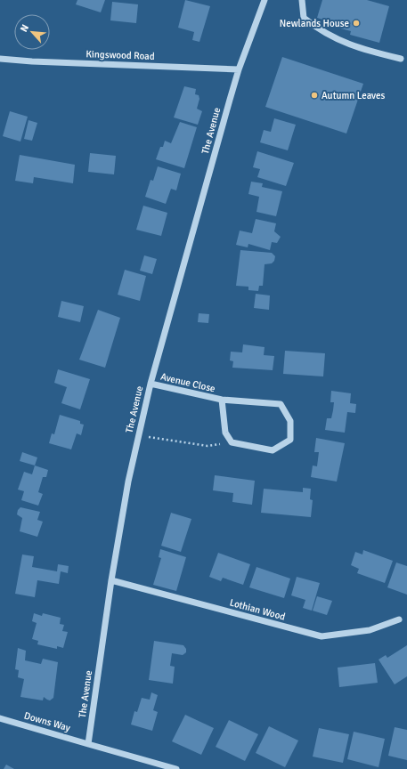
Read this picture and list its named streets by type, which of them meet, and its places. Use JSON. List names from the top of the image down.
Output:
{
  "streets": {
    "street": [
      "Kingswood Road",
      "The Avenue",
      "Avenue Close",
      "Lothian Wood",
      "Downs Way"
    ]
  },
  "crossings": [
    ["Kingswood Road", "The Avenue"],
    ["The Avenue", "Avenue Close"],
    ["The Avenue", "Lothian Wood"],
    ["The Avenue", "Downs Way"]
  ],
  "places": ["Newlands House", "Autumn Leaves"],
  "north": "top left"
}
